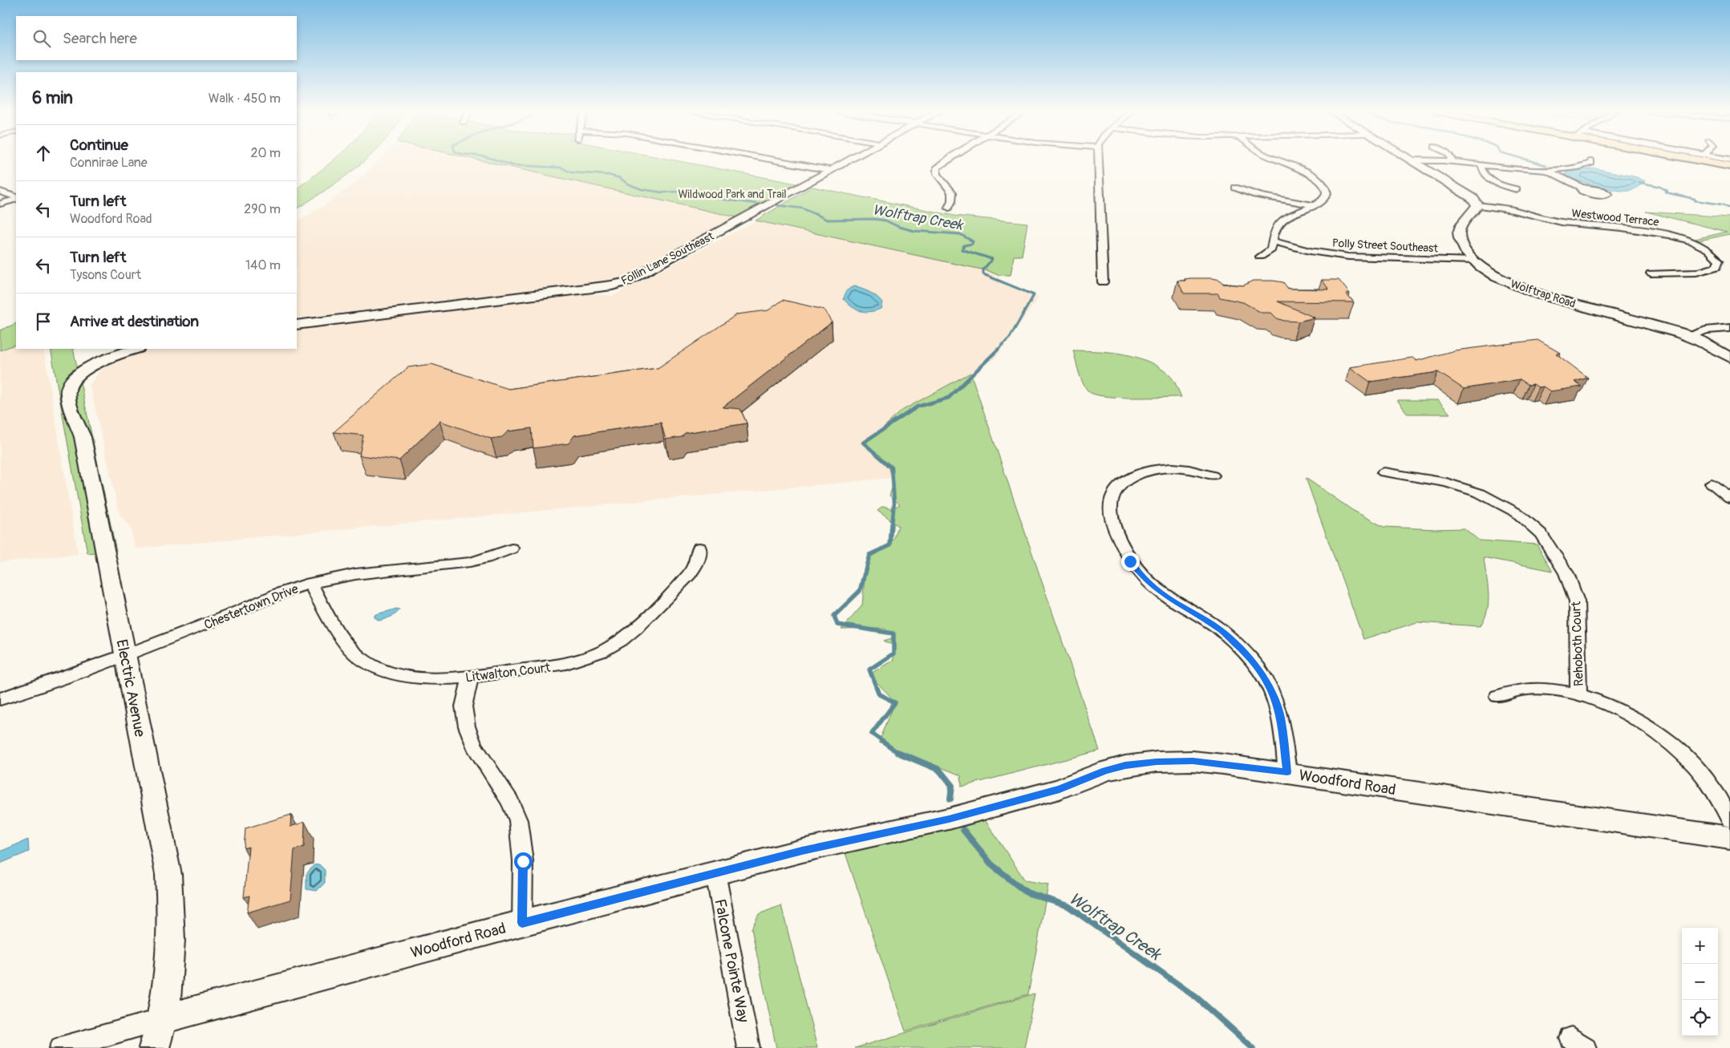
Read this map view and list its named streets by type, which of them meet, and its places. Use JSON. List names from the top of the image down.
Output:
{
  "streets": {
    "street": [
      "Westwood Terrace",
      "Polly Street Southeast",
      "Follin Lane Southeast",
      "Wolftrap Road",
      "Chestertown Drive",
      "Rehoboth Court",
      "Litwalton Court",
      "Electric Avenue",
      "Woodford Road",
      "Falcone Pointe Way"
    ]
  },
  "crossings": [
    ["Westwood Terrace", "Wolftrap Road"],
    ["Polly Street Southeast", "Wolftrap Road"],
    ["Chestertown Drive", "Litwalton Court"],
    ["Chestertown Drive", "Electric Avenue"],
    ["Electric Avenue", "Woodford Road"],
    ["Woodford Road", "Falcone Pointe Way"]
  ],
  "water": ["Wolftrap Creek"],
  "parks": ["Wildwood Park and Trail"],
  "page": {
    "search": "Search here",
    "heading": ["6 min", "Walk · 450 m"],
    "list": [
      ["Continue", "Connirae Lane", "20 m"],
      ["Turn left", "Woodford Road", "290 m"],
      ["Turn left", "Tysons Court", "140 m"],
      "Arrive at destination"
    ],
    "map_buttons": ["+", "−"]
  }
}
